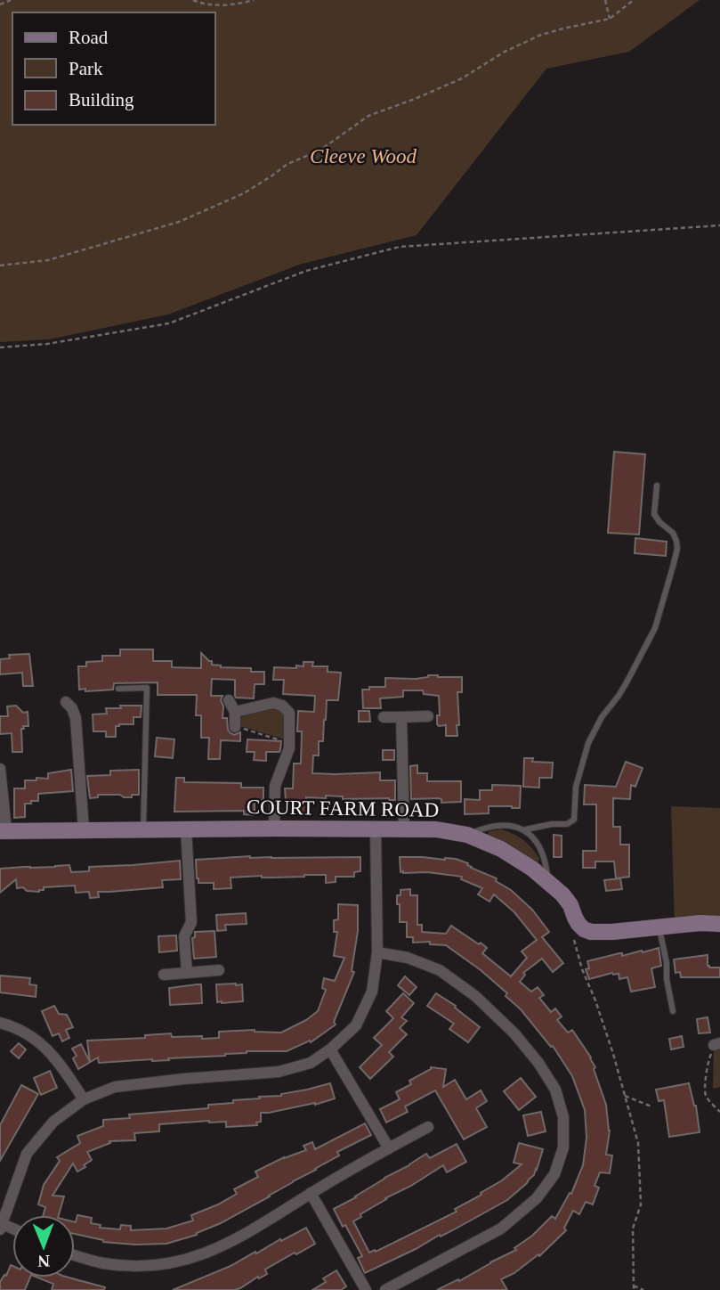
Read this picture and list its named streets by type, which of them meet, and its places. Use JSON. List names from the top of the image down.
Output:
{
  "streets": {
    "street": ["COURT FARM ROAD"]
  },
  "parks": ["Cleeve Wood"],
  "legend": ["Road", "Park", "Building"],
  "north": "bottom"
}
